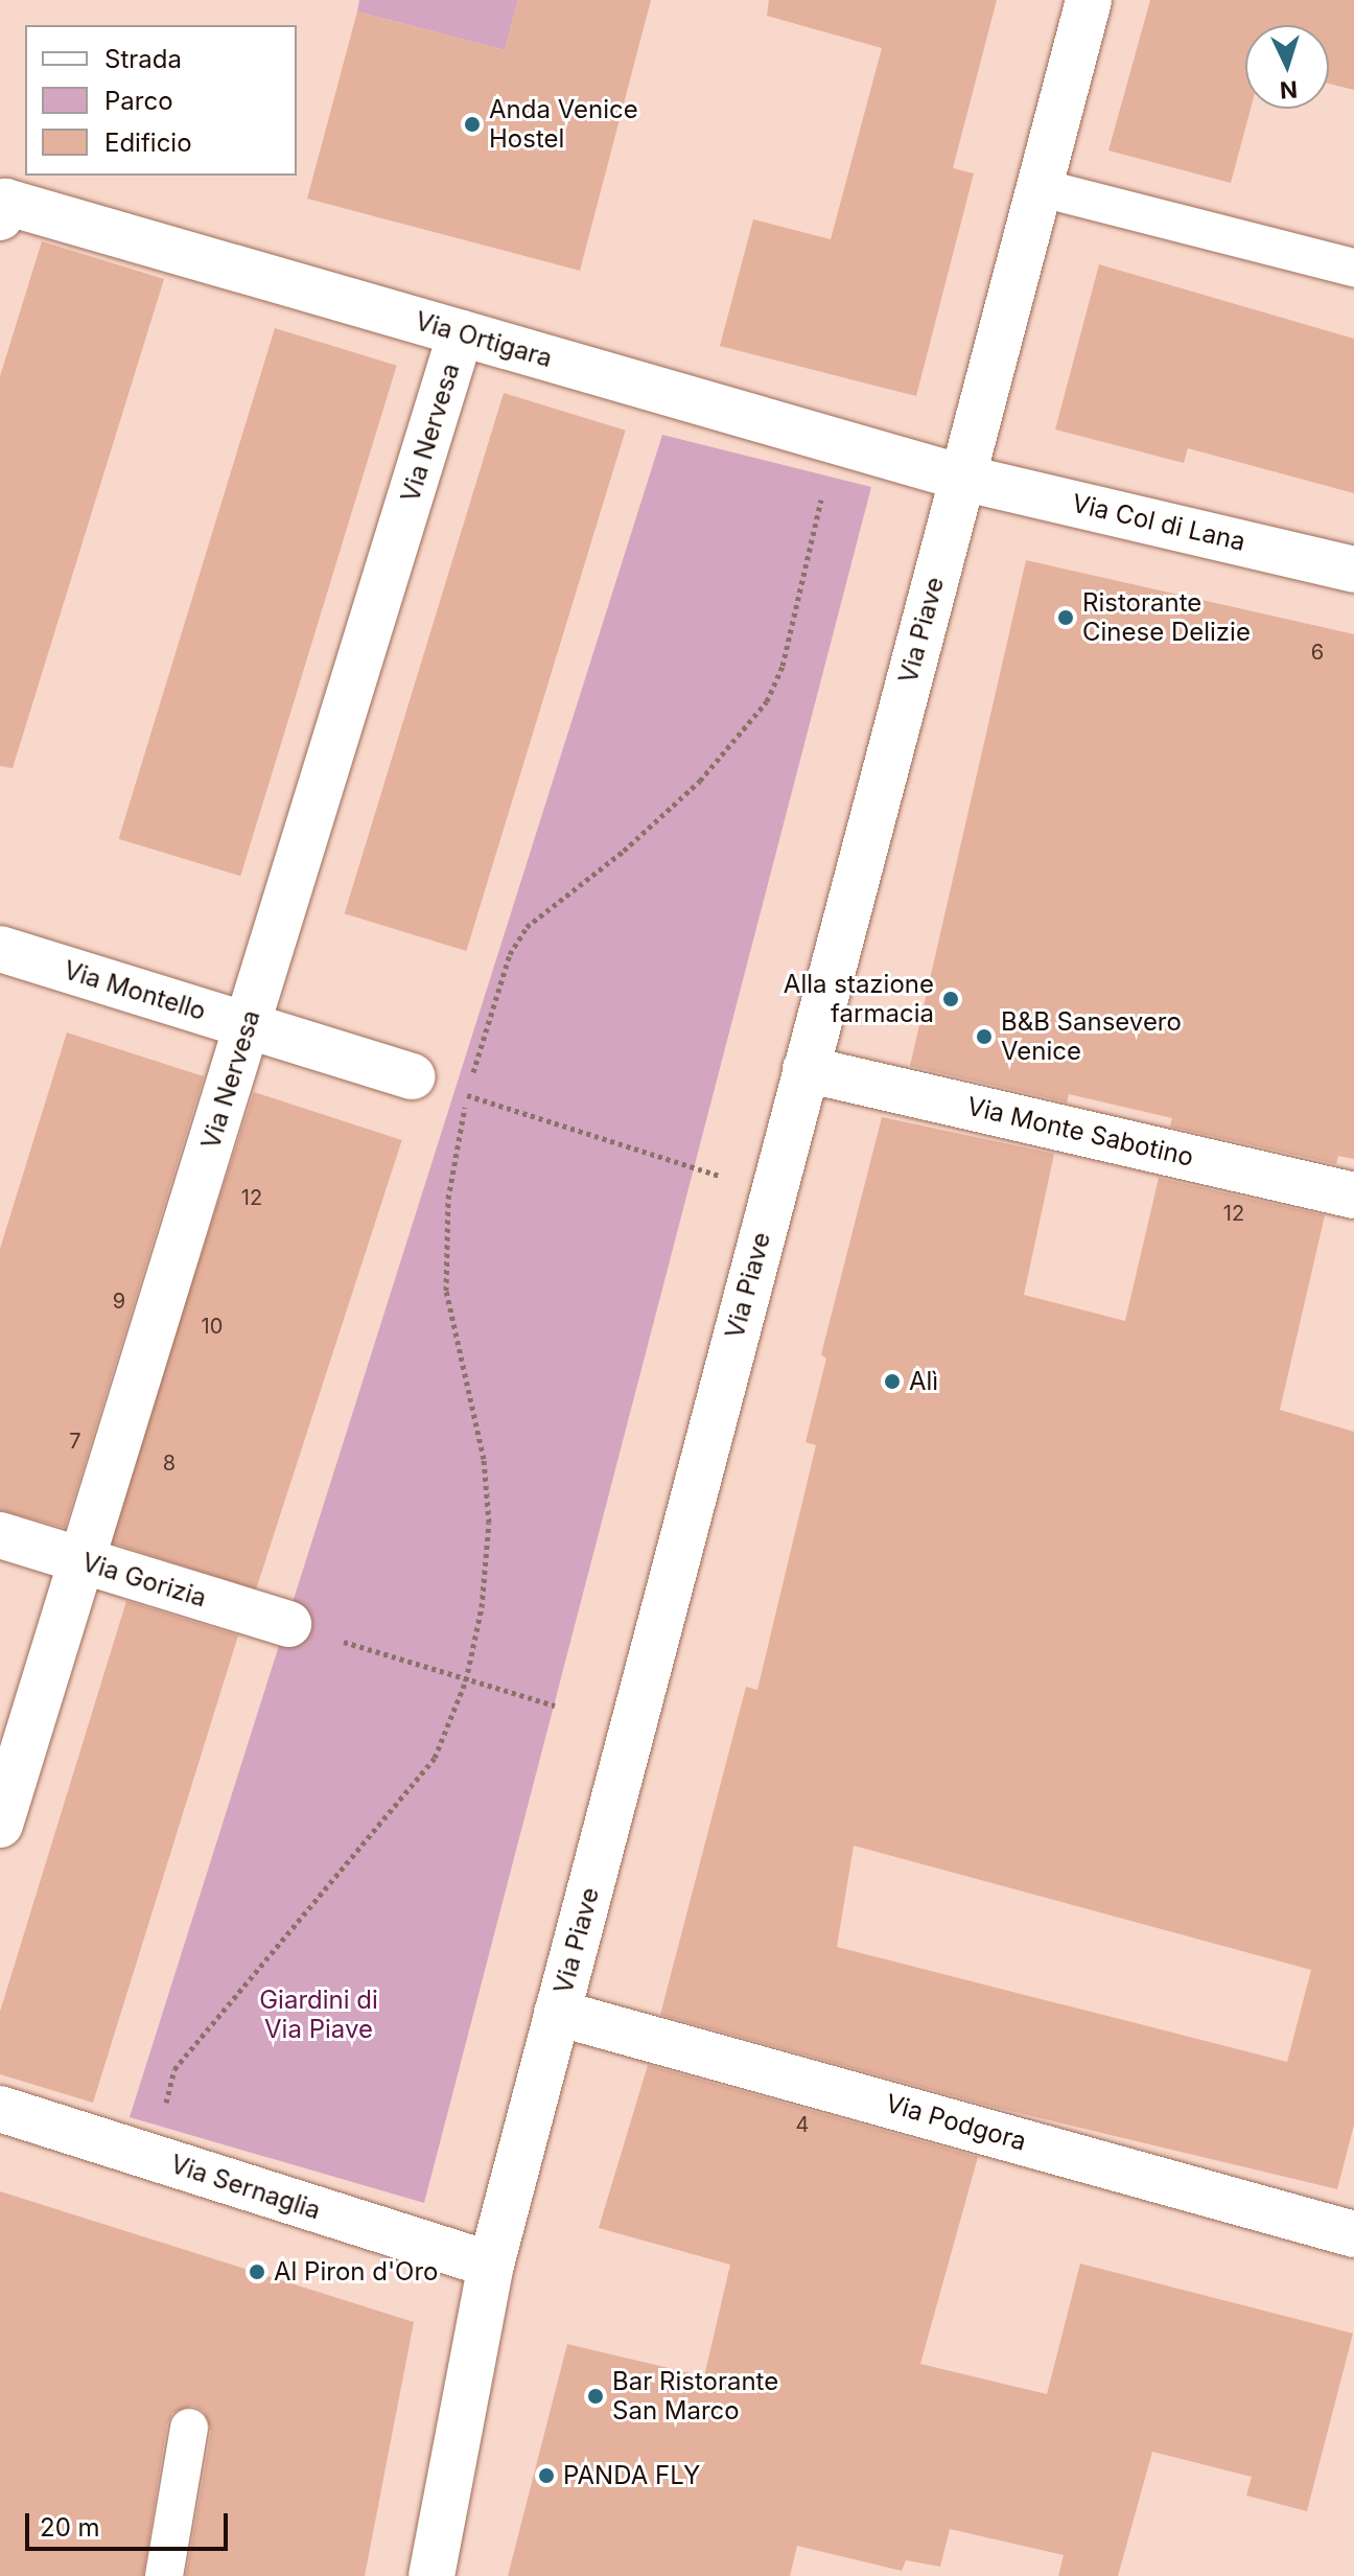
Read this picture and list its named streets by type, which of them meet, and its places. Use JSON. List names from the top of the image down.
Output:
{
  "streets": {
    "street": [
      "Via Ortigara",
      "Via Nervesa",
      "Via Col di Lana",
      "Via Piave",
      "Via Montello",
      "Via Monte Sabotino",
      "Via Gorizia",
      "Via Podgora",
      "Via Sernaglia"
    ]
  },
  "crossings": [
    ["Via Ortigara", "Via Nervesa"],
    ["Via Ortigara", "Via Col di Lana"],
    ["Via Ortigara", "Via Piave"],
    ["Via Nervesa", "Via Montello"],
    ["Via Nervesa", "Via Gorizia"],
    ["Via Col di Lana", "Via Piave"],
    ["Via Piave", "Via Monte Sabotino"],
    ["Via Piave", "Via Podgora"],
    ["Via Piave", "Via Sernaglia"]
  ],
  "parks": ["Giardini di Via Piave"],
  "places": [
    "Anda Venice Hostel",
    "Ristorante Cinese Delizie",
    "Alla stazione farmacia",
    "B&B Sansevero Venice",
    "Alì",
    "Al Piron d'Oro",
    "Bar Ristorante San Marco",
    "PANDA FLY"
  ],
  "house_numbers": [
    "6",
    "12",
    "12",
    "9",
    "10",
    "7",
    "8",
    "4"
  ],
  "legend": ["Strada", "Parco", "Edificio"],
  "scale_bar": "20 m",
  "north": "bottom"
}
